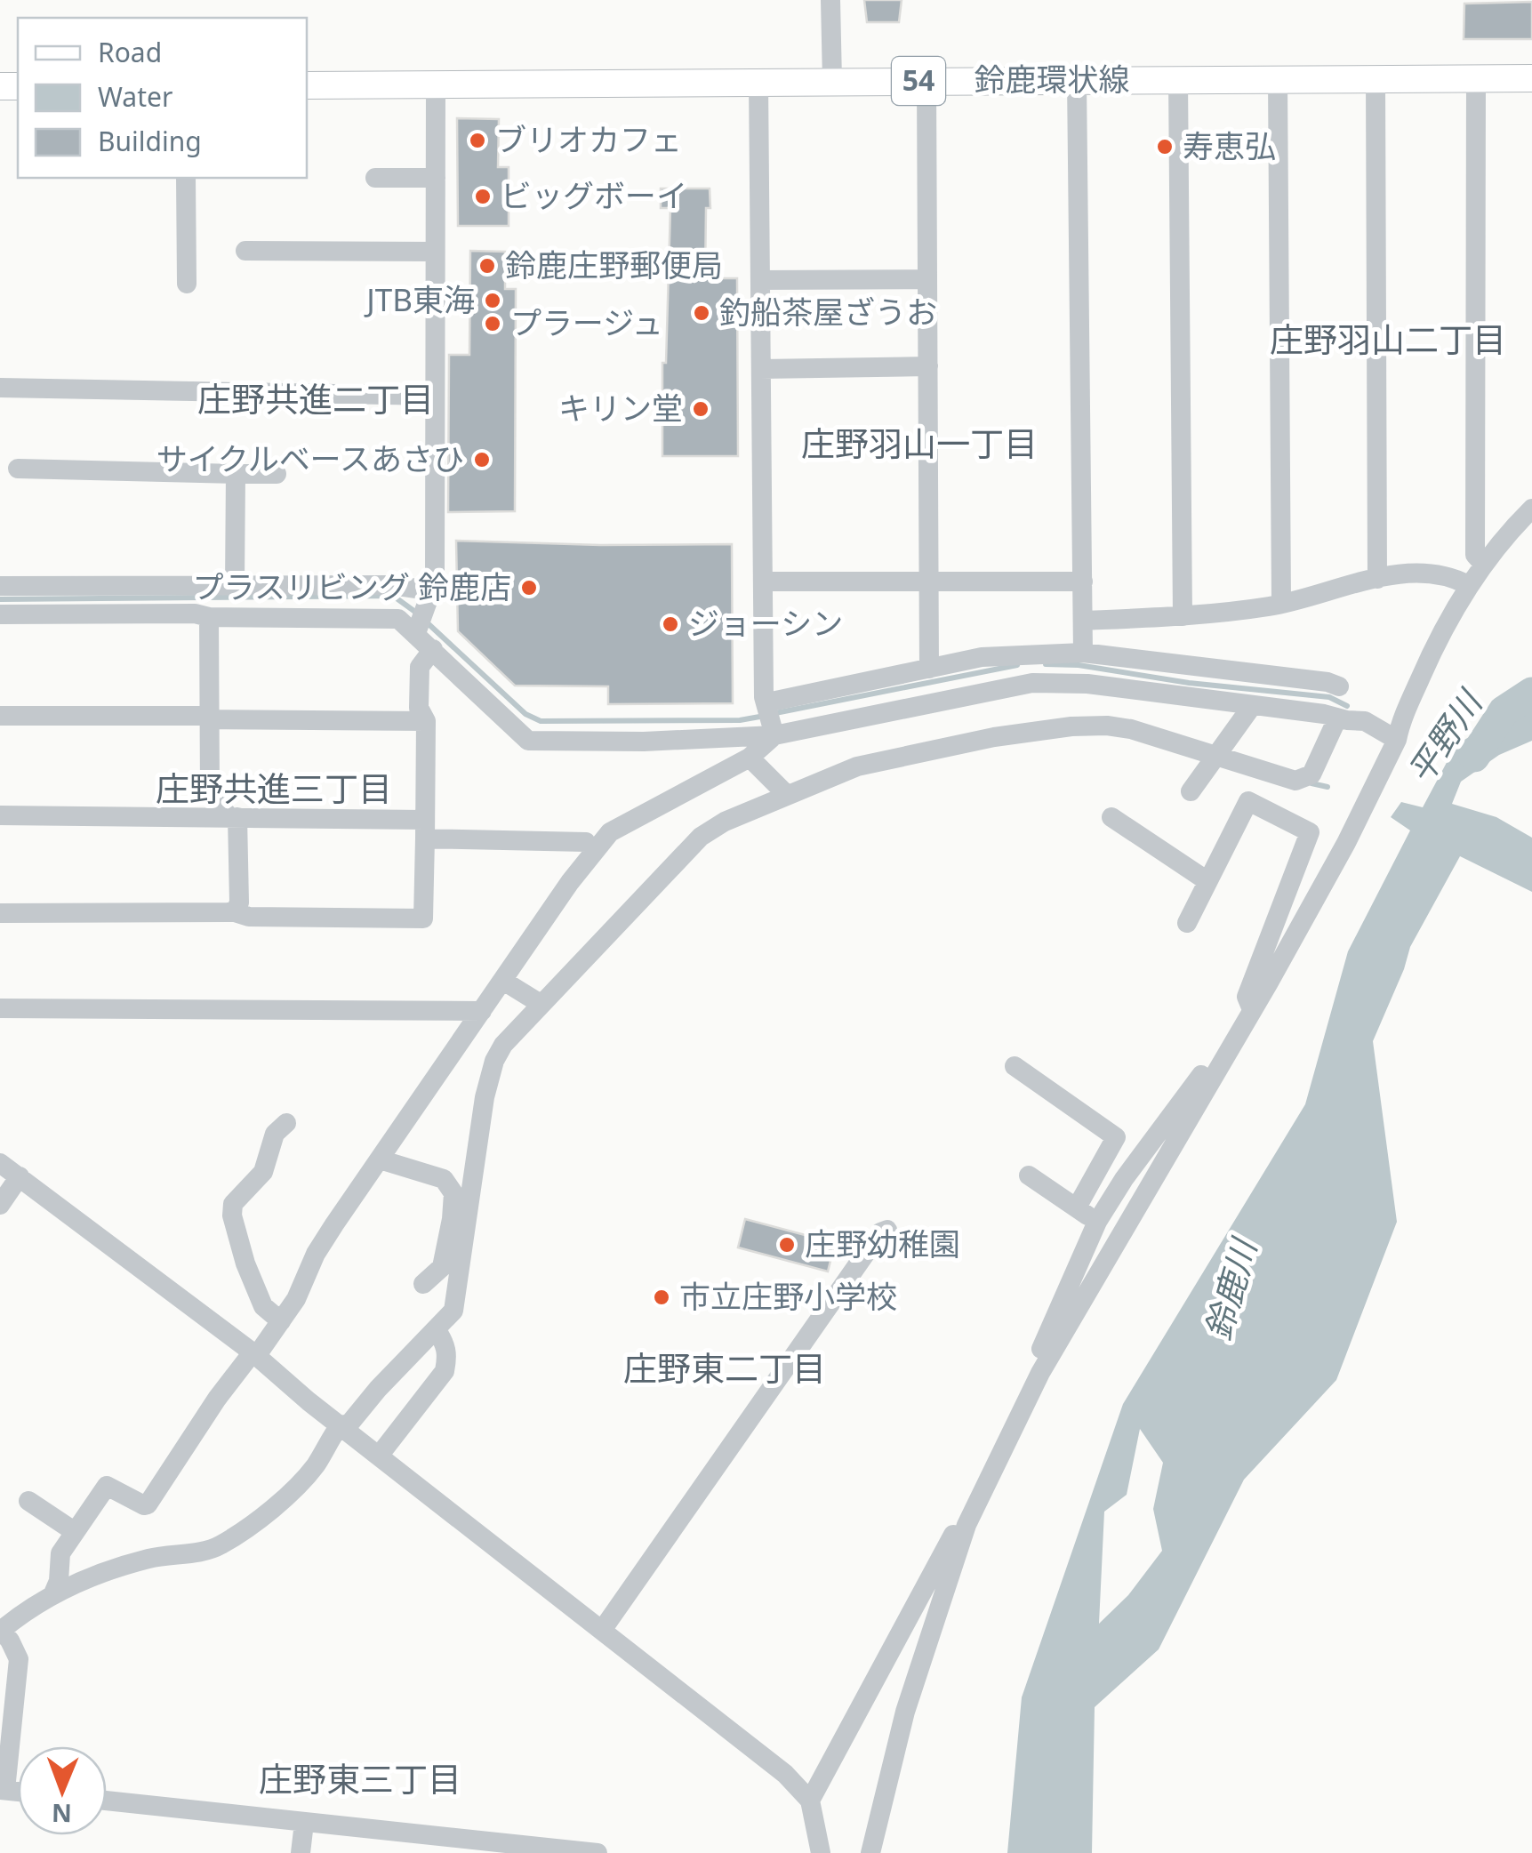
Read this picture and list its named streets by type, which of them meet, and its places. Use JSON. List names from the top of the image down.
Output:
{
  "streets": {
    "main road": ["鈴鹿環状線", "54"]
  },
  "districts": [
    "庄野羽山二丁目",
    "庄野共進二丁目",
    "庄野羽山一丁目",
    "庄野共進三丁目",
    "庄野東二丁目",
    "庄野東三丁目"
  ],
  "water": ["平野川", "鈴鹿川"],
  "places": [
    "ブリオカフェ",
    "寿恵弘",
    "ビッグボーイ",
    "鈴鹿庄野郵便局",
    "JTB東海",
    "釣船茶屋ざうお",
    "プラージュ",
    "キリン堂",
    "サイクルベースあさひ",
    "プラスリビング 鈴鹿店",
    "ジョーシン",
    "庄野幼稚園",
    "市立庄野小学校"
  ],
  "legend": ["Road", "Water", "Building"],
  "north": "bottom"
}
